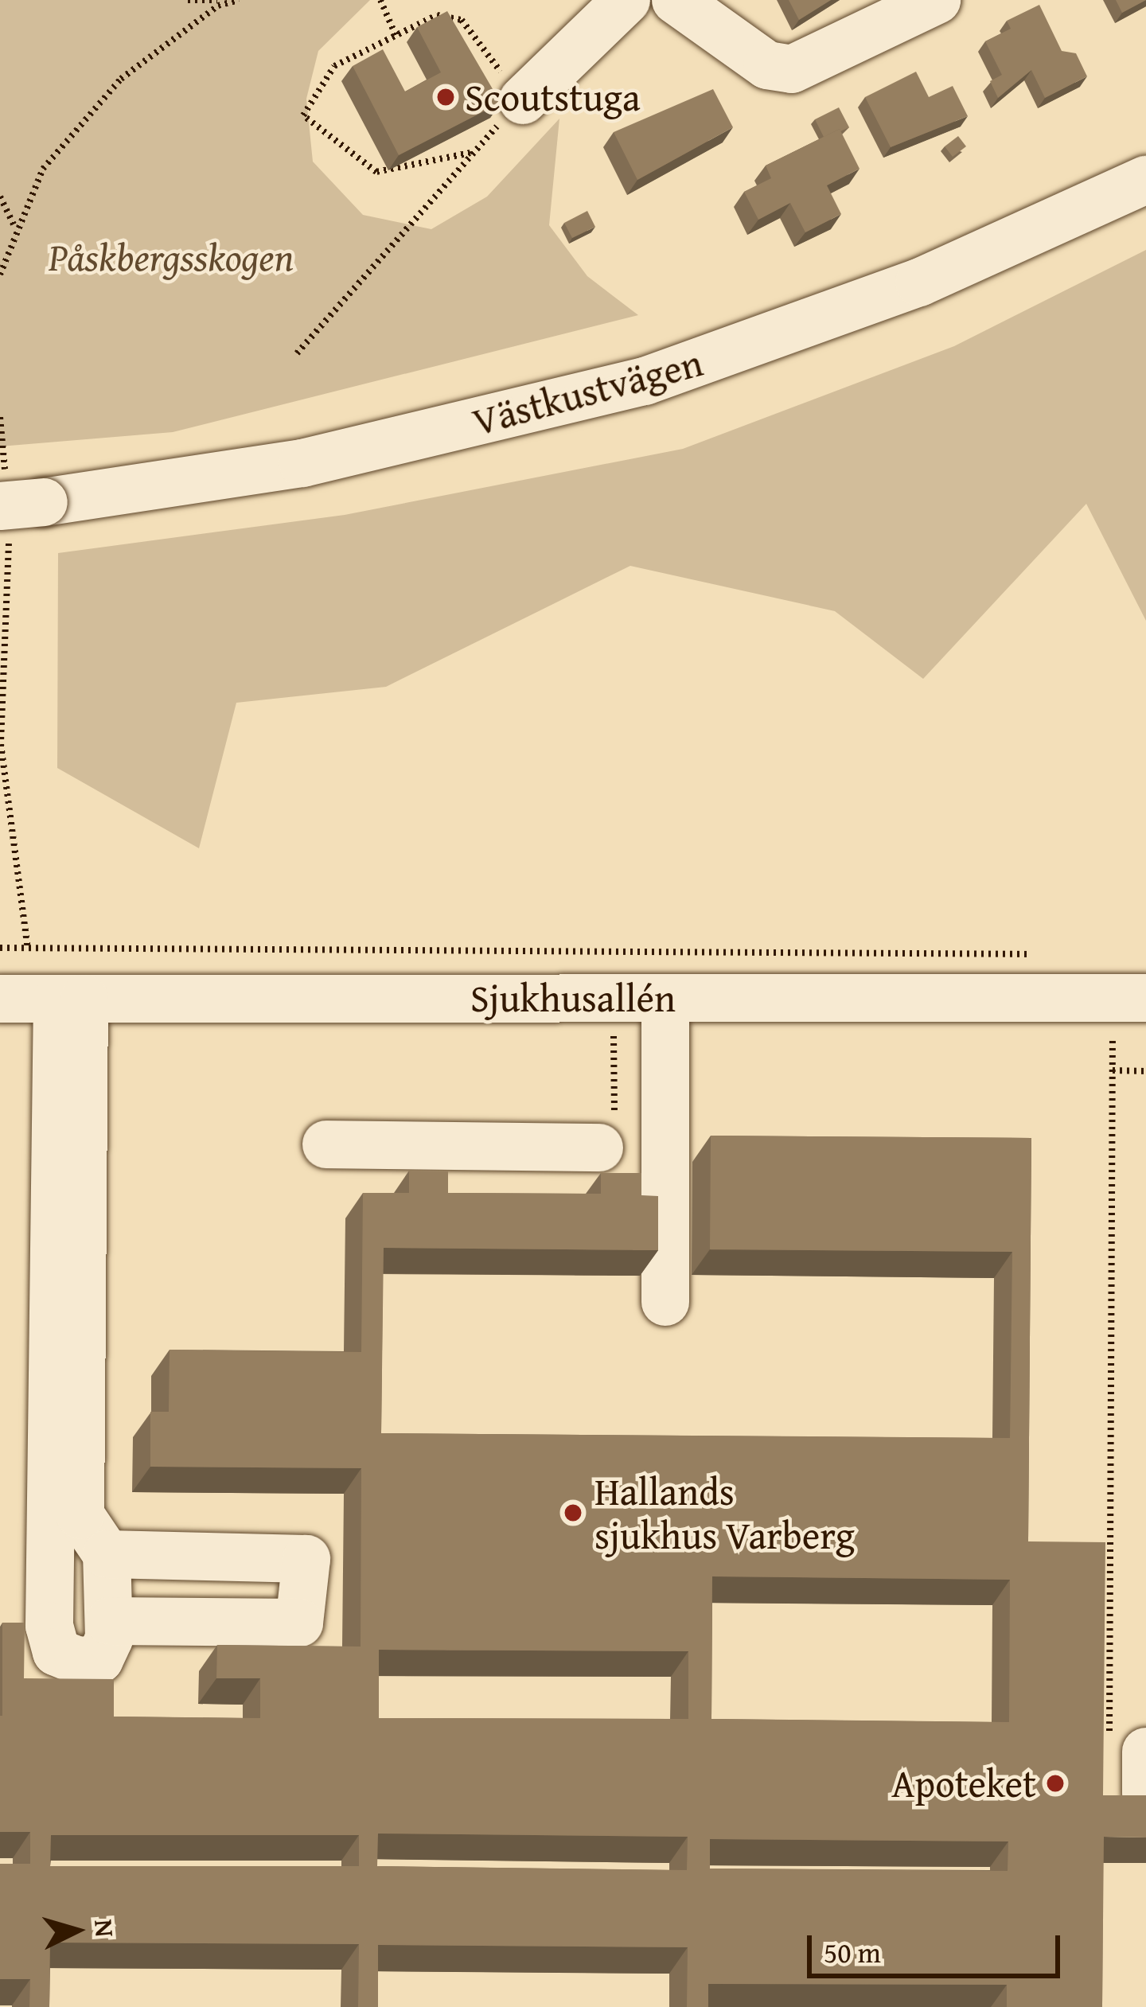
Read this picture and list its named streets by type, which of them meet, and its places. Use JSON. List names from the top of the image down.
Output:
{
  "streets": {
    "street": ["Västkustvägen", "Sjukhusallén"]
  },
  "parks": ["Påskbergsskogen"],
  "places": ["Scoutstuga", "Hallands sjukhus Varberg", "Apoteket"],
  "scale_bar": "50 m",
  "north": "right"
}
